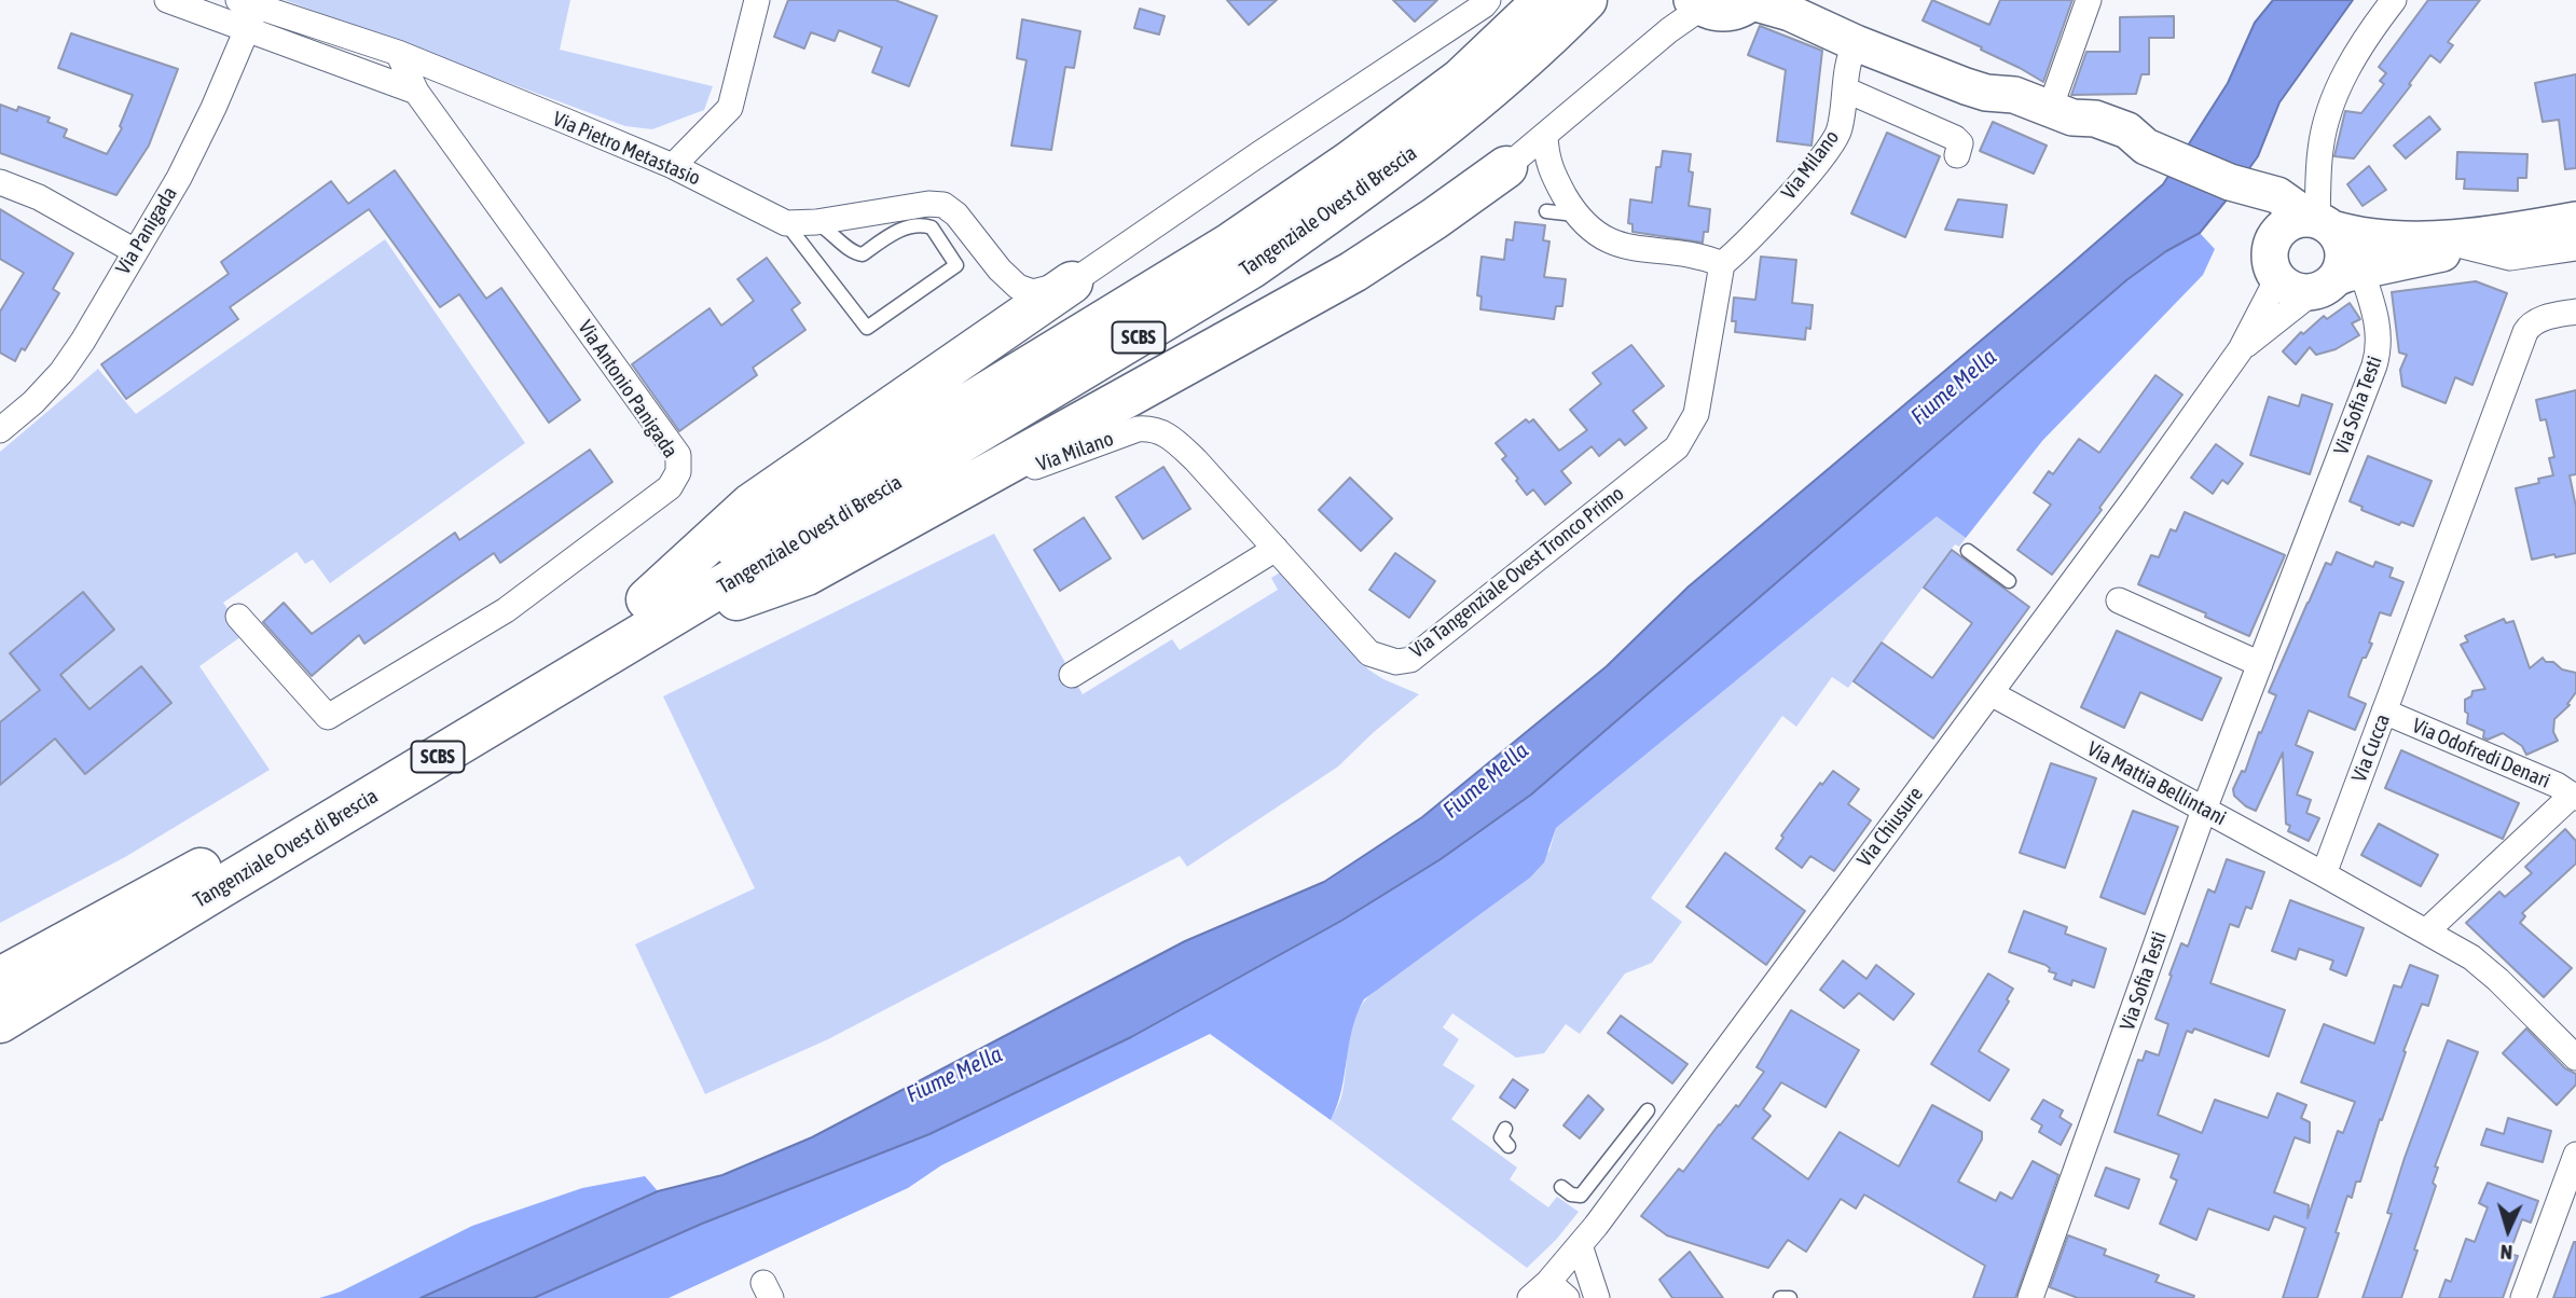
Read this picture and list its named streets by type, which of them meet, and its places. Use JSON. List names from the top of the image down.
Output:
{
  "streets": {
    "highway": ["Tangenziale Ovest di Brescia", "SCBS"],
    "street": [
      "Via Pietro Metastasio",
      "Via Milano",
      "Via Panigada",
      "Via Antonio Panigada",
      "Via Sofia Testi",
      "Via Tangenziale Ovest Tronco Primo",
      "Via Cucca",
      "Via Odofredi Denari",
      "Via Mattia Bellintani",
      "Via Chiusure"
    ]
  },
  "crossings": [
    ["Via Pietro Metastasio", "Via Antonio Panigada"],
    ["Via Milano", "Via Tangenziale Ovest Tronco Primo"],
    ["Via Sofia Testi", "Via Mattia Bellintani"],
    ["Via Sofia Testi", "Via Chiusure"],
    ["Via Cucca", "Via Odofredi Denari"],
    ["Via Cucca", "Via Mattia Bellintani"],
    ["Via Mattia Bellintani", "Via Chiusure"]
  ],
  "water": ["Fiume Mella"],
  "north": "bottom"
}
